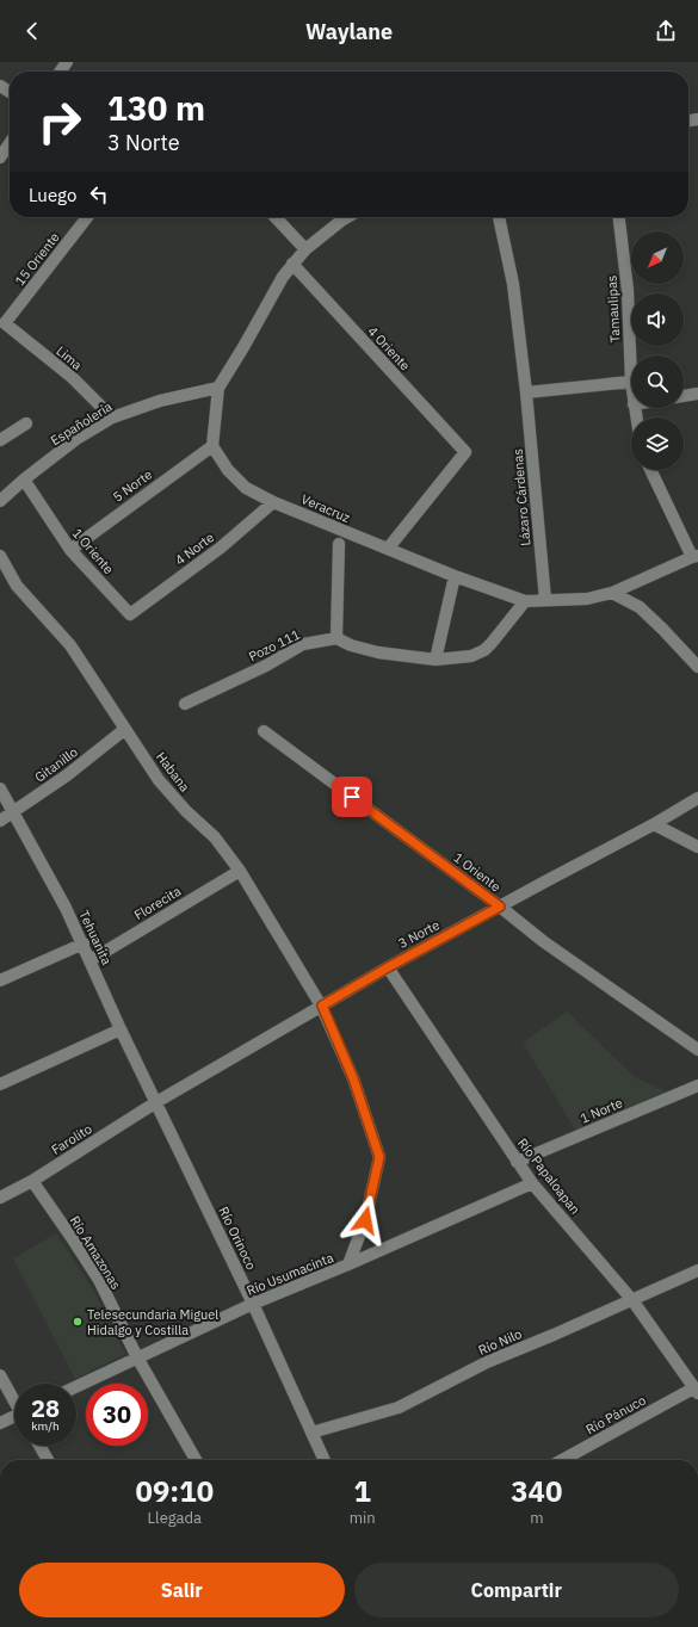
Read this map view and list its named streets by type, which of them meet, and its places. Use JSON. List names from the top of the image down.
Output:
{
  "streets": {
    "street": [
      "15 Oriente",
      "Tamaulipas",
      "4 Oriente",
      "Lima",
      "Españolería",
      "5 Norte",
      "Lázaro Cárdenas",
      "Veracruz",
      "4 Norte",
      "1 Oriente",
      "Pozo 111",
      "Gitanillo",
      "Habana",
      "Florecita",
      "3 Norte",
      "Tehuanita",
      "1 Norte",
      "Farolito",
      "Río Papaloapan",
      "Río Orinoco",
      "Río Amazonas",
      "Río Usumacinta",
      "Río Nilo",
      "Río Pánuco"
    ]
  },
  "crossings": [
    ["15 Oriente", "Lima"],
    ["4 Oriente", "Veracruz"],
    ["Lima", "Españolería"],
    ["Españolería", "1 Oriente"],
    ["5 Norte", "Veracruz"],
    ["5 Norte", "1 Oriente"],
    ["Lázaro Cárdenas", "Veracruz"],
    ["Veracruz", "4 Norte"],
    ["4 Norte", "1 Oriente"],
    ["1 Oriente", "3 Norte"],
    ["Gitanillo", "Habana"],
    ["Gitanillo", "Tehuanita"],
    ["Habana", "Florecita"],
    ["Habana", "3 Norte"],
    ["Habana", "Río Usumacinta"],
    ["Florecita", "Tehuanita"],
    ["3 Norte", "Tehuanita"],
    ["3 Norte", "Farolito"],
    ["3 Norte", "Río Papaloapan"],
    ["3 Norte", "Río Orinoco"],
    ["Tehuanita", "Farolito"],
    ["Tehuanita", "Río Orinoco"],
    ["1 Norte", "Río Papaloapan"],
    ["Farolito", "Río Orinoco"],
    ["Farolito", "Río Amazonas"],
    ["Río Papaloapan", "Río Usumacinta"],
    ["Río Papaloapan", "Río Nilo"],
    ["Río Papaloapan", "Río Pánuco"],
    ["Río Orinoco", "Río Usumacinta"],
    ["Río Orinoco", "Río Nilo"],
    ["Río Amazonas", "Río Usumacinta"]
  ],
  "places": ["Telesecundaria Miguel Hidalgo y Costilla"],
  "north": "bottom left",
  "page": {
    "header": "Waylane",
    "turn": ["130 m", "3 Norte"],
    "then": "Luego",
    "speed": "28 km/h",
    "limit": "30",
    "eta": [
      "09:10",
      "Llegada",
      "1",
      "min",
      "340",
      "m"
    ],
    "buttons": ["Salir", "Compartir"]
  }
}
